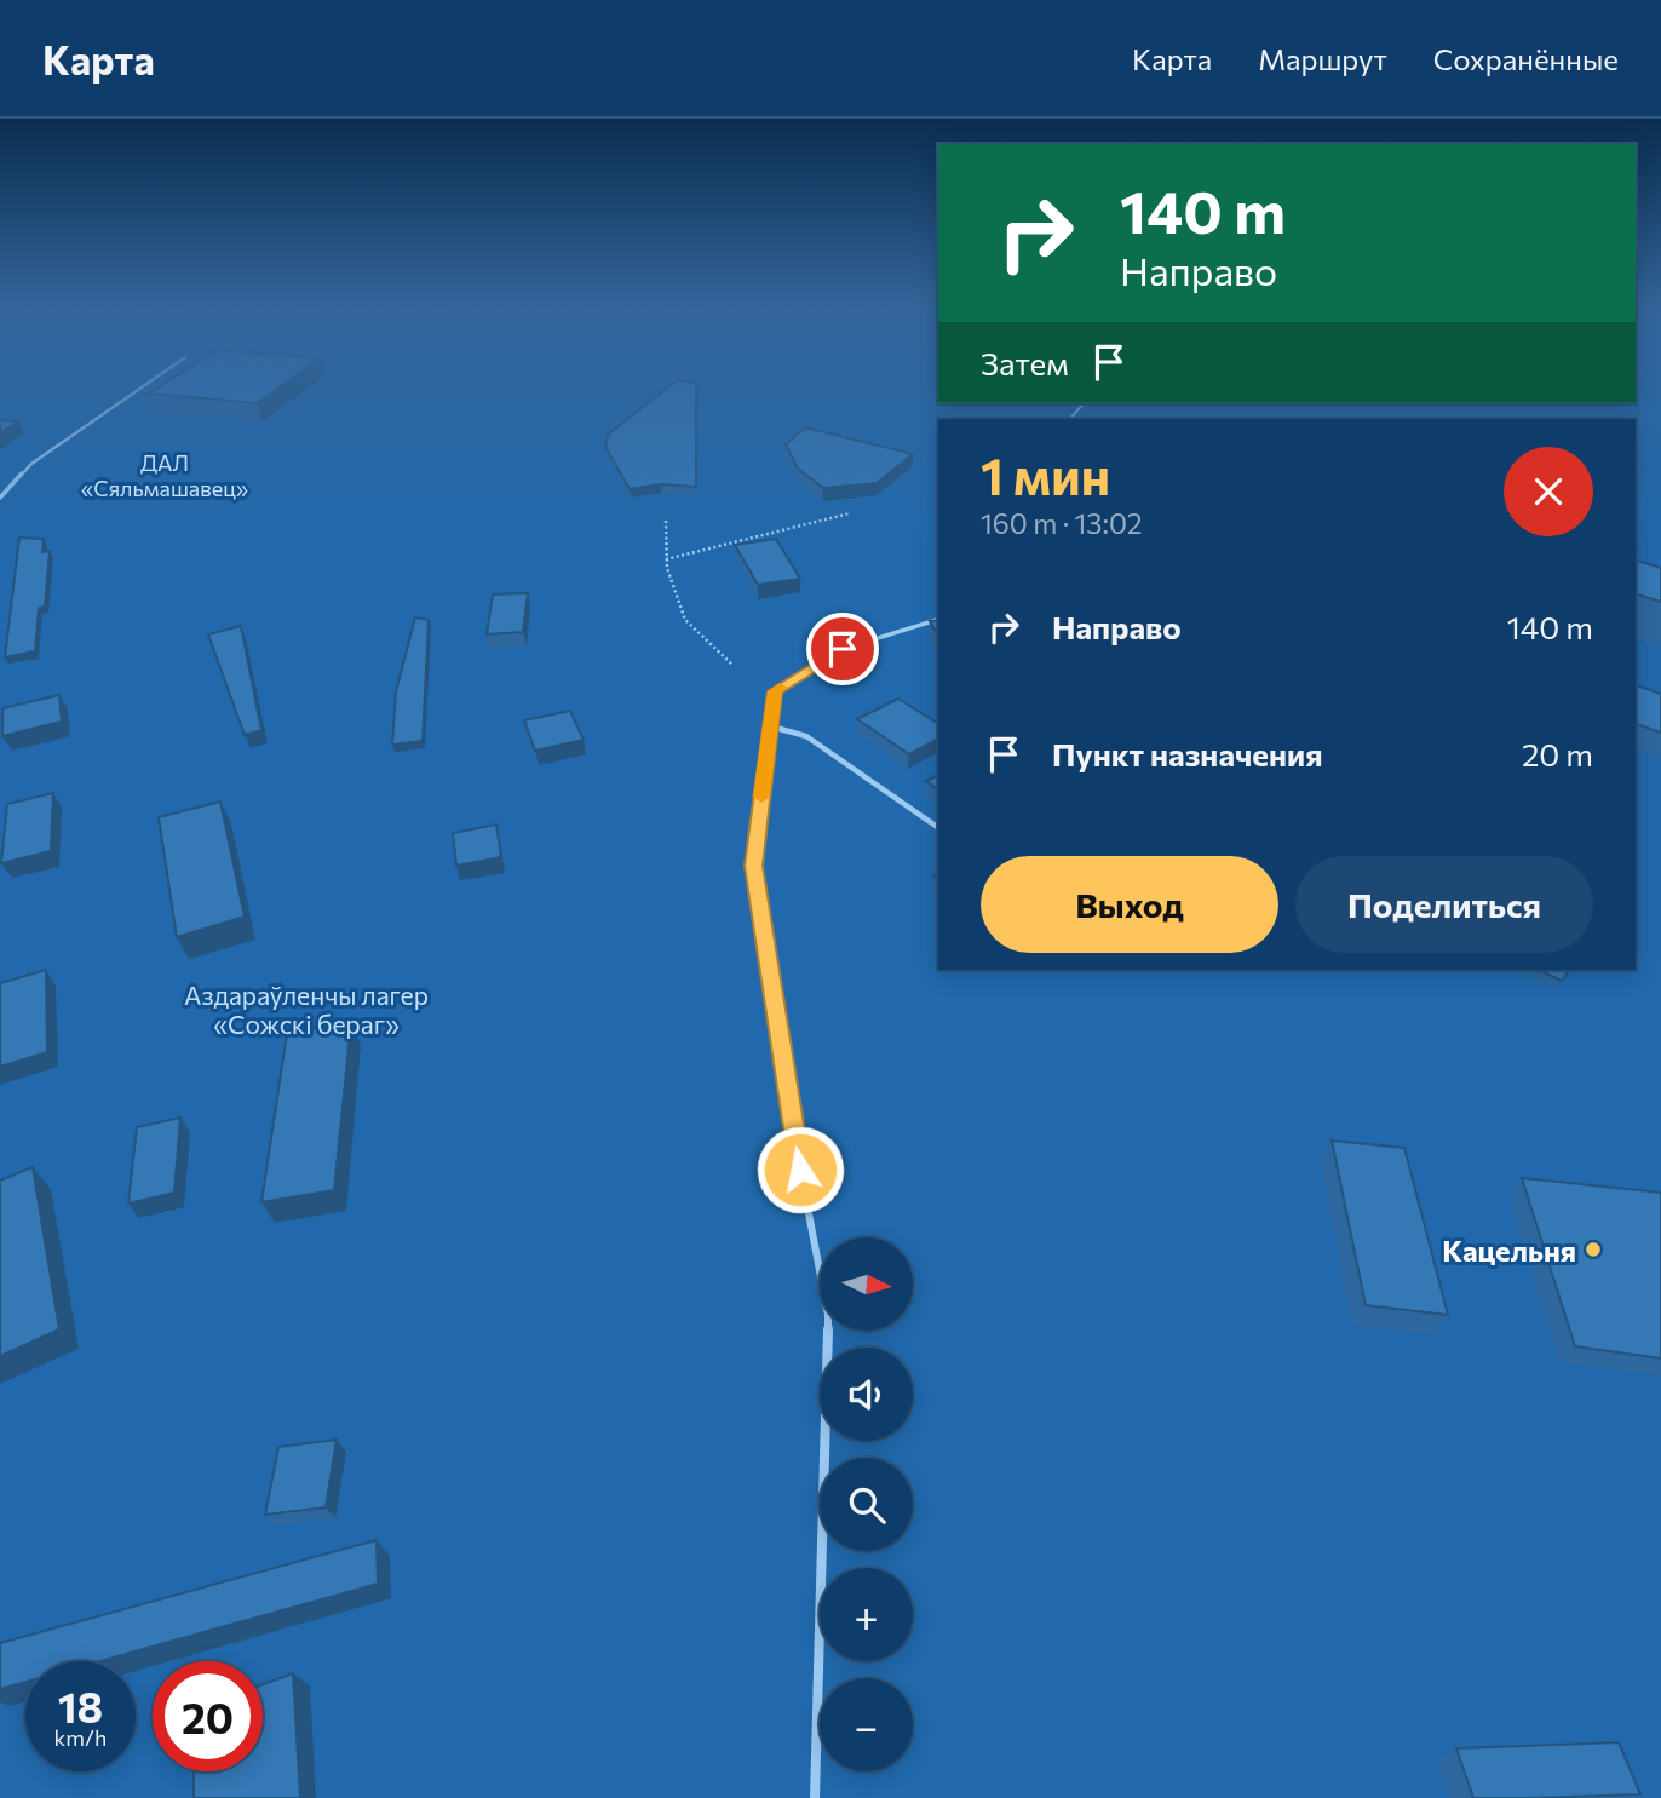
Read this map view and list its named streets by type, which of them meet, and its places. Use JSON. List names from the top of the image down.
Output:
{
  "parks": ["ДАЛ «Сяльмашавец»", "Аздараўленчы лагер «Сожскі бераг»"],
  "places": ["Кацельня"],
  "north": "right",
  "page": {
    "header": "Карта",
    "nav": ["Карта", "Маршрут", "Сохранённые"],
    "turn": ["140 m", "Направо"],
    "then": "Затем",
    "heading": ["1 мин", "160 m · 13:02"],
    "list": [
      {
        "name": "Направо",
        "value": "140 m"
      },
      {
        "name": "Пункт назначения",
        "value": "20 m"
      }
    ],
    "buttons": ["Выход", "Поделиться"],
    "map_buttons": ["+", "−"],
    "speed": "18 km/h",
    "limit": "20"
  }
}
